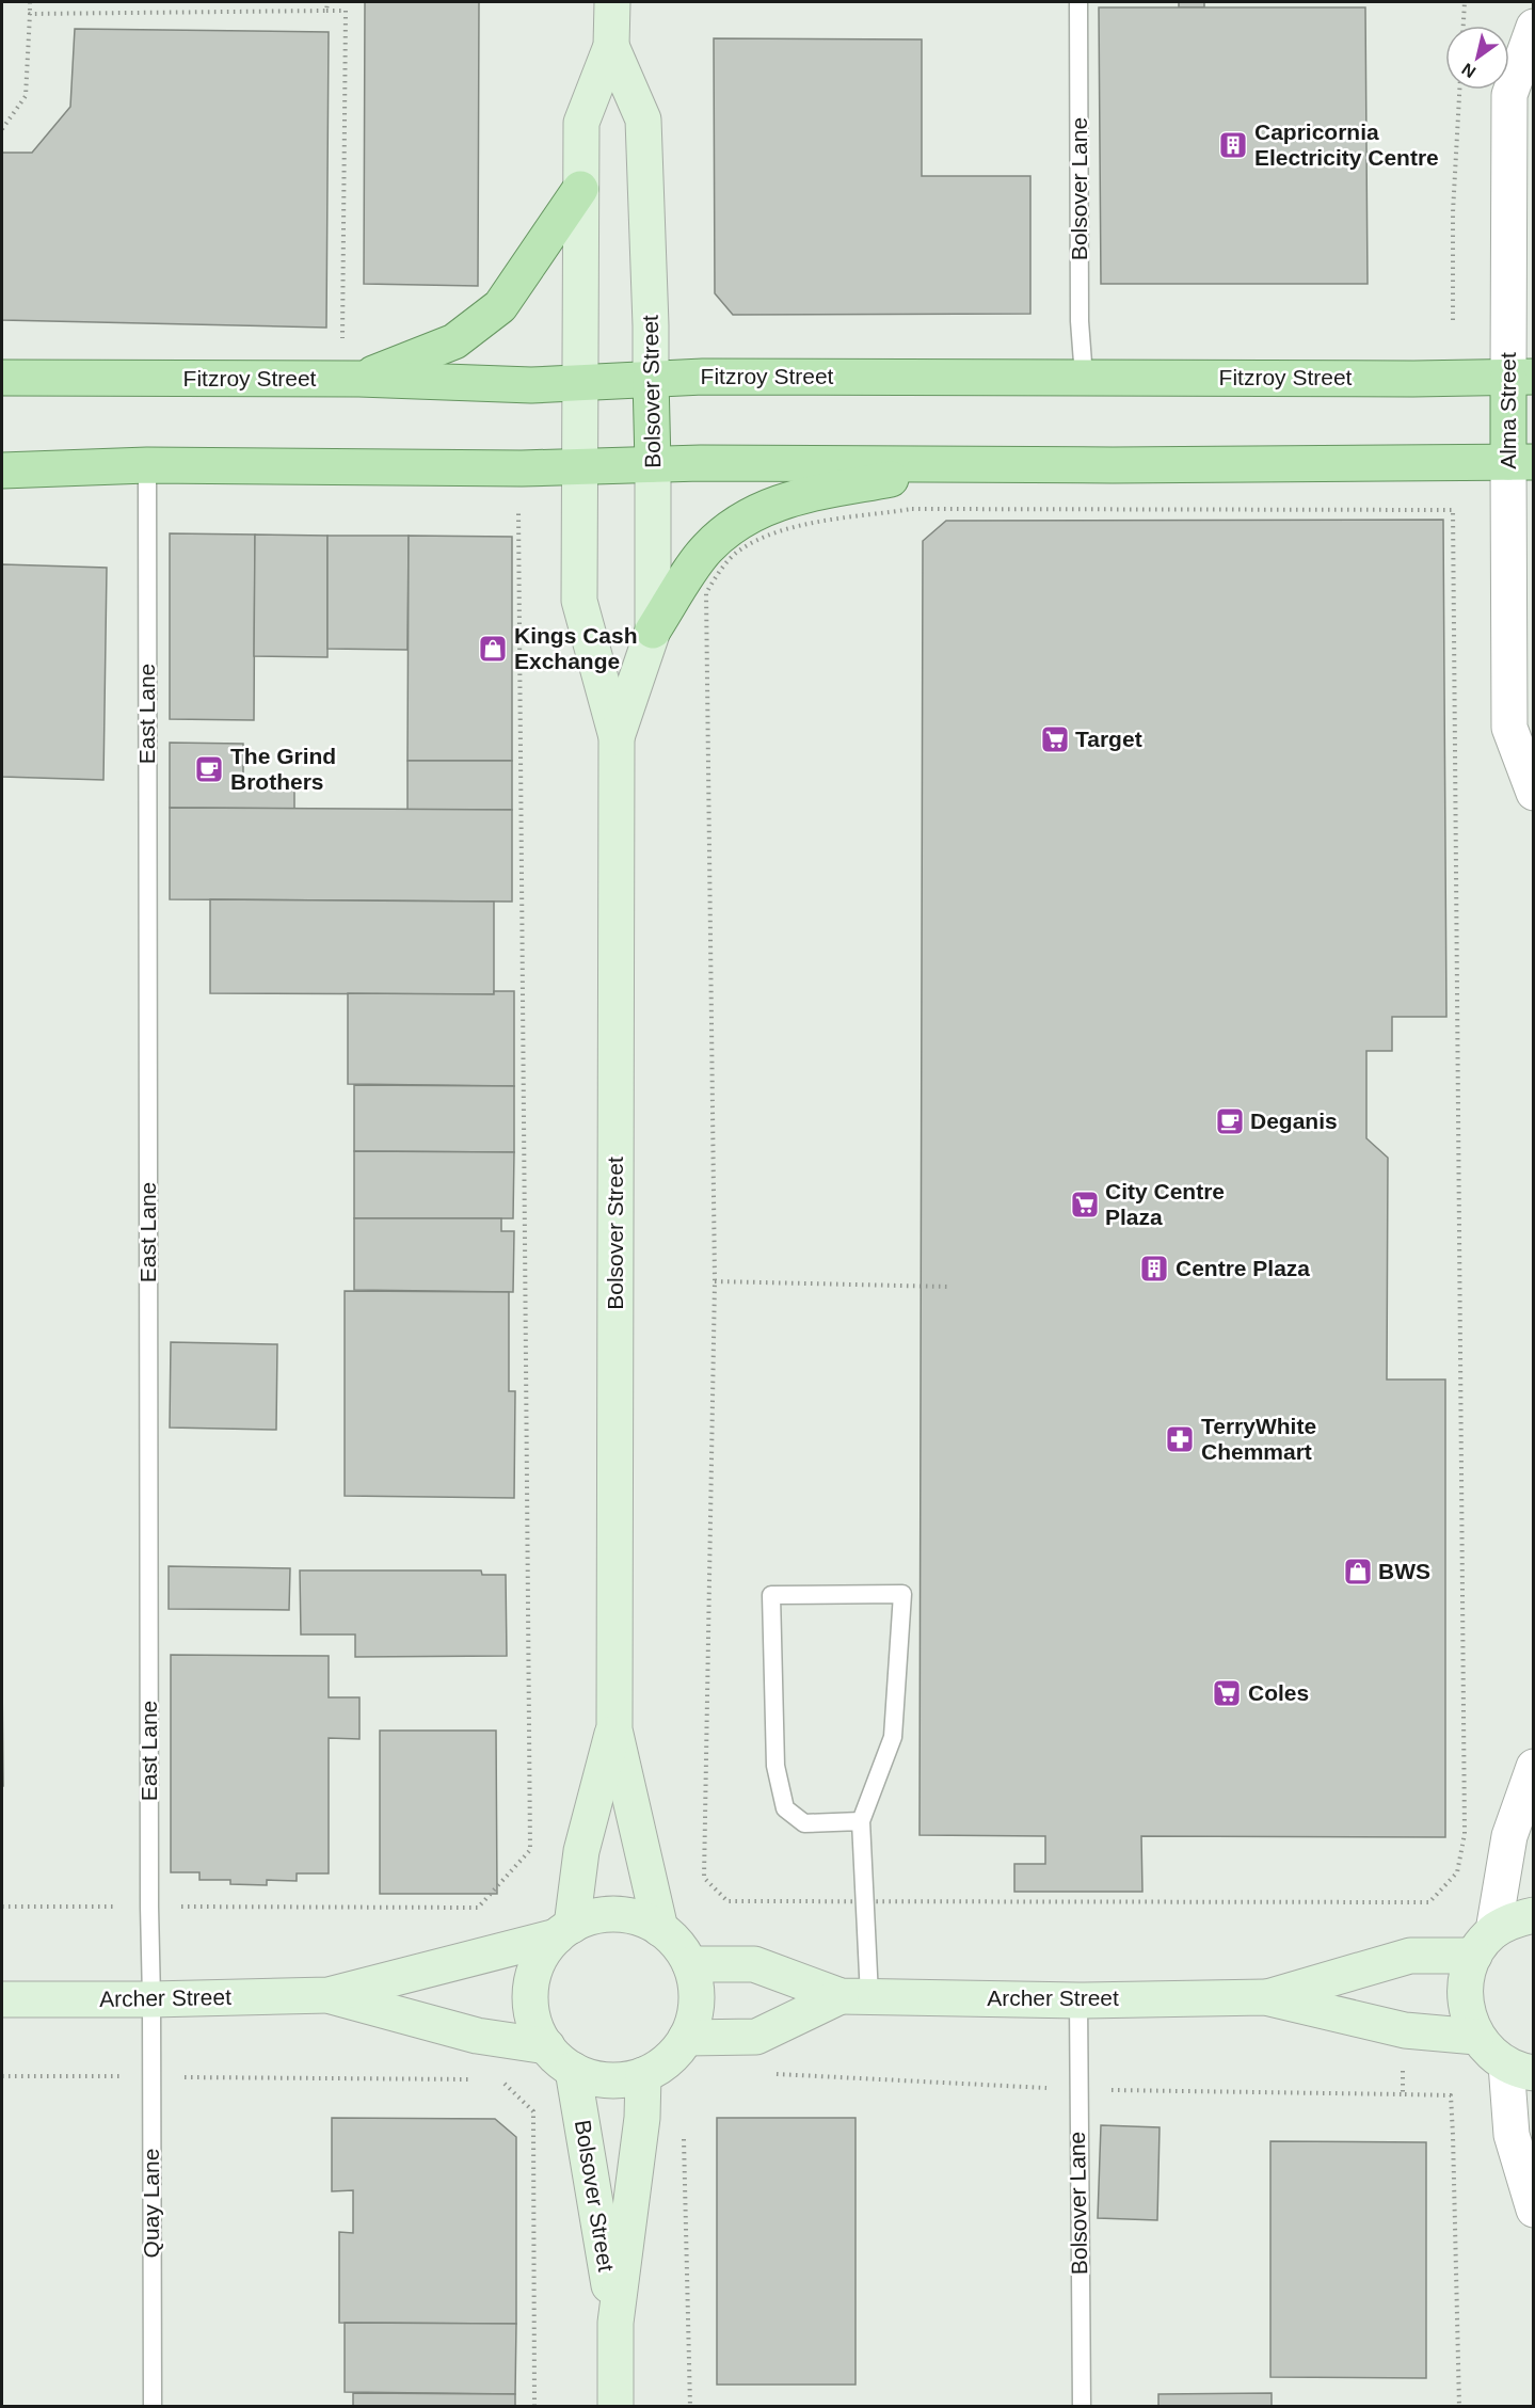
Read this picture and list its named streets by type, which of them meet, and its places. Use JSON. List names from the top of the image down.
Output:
{
  "streets": {
    "main road": [
      "Fitzroy Street",
      "Bolsover Street",
      "Alma Street",
      "Archer Street"
    ],
    "lane": ["Bolsover Lane", "East Lane", "Quay Lane"]
  },
  "crossings": [
    ["Bolsover Lane", "Fitzroy Street"],
    ["Bolsover Lane", "Archer Street"],
    ["Fitzroy Street", "Bolsover Street"],
    ["Fitzroy Street", "Alma Street"],
    ["Bolsover Street", "Archer Street"],
    ["East Lane", "Archer Street"],
    ["East Lane", "Quay Lane"],
    ["Archer Street", "Quay Lane"]
  ],
  "places": {
    "building": ["Capricornia Electricity Centre", "Centre Plaza"],
    "shop": ["Kings Cash Exchange", "BWS"],
    "supermarket": ["Target", "City Centre Plaza", "Coles"],
    "cafe": ["The Grind Brothers", "Deganis"],
    "pharmacy": ["TerryWhite Chemmart"]
  },
  "north": "bottom left"
}
